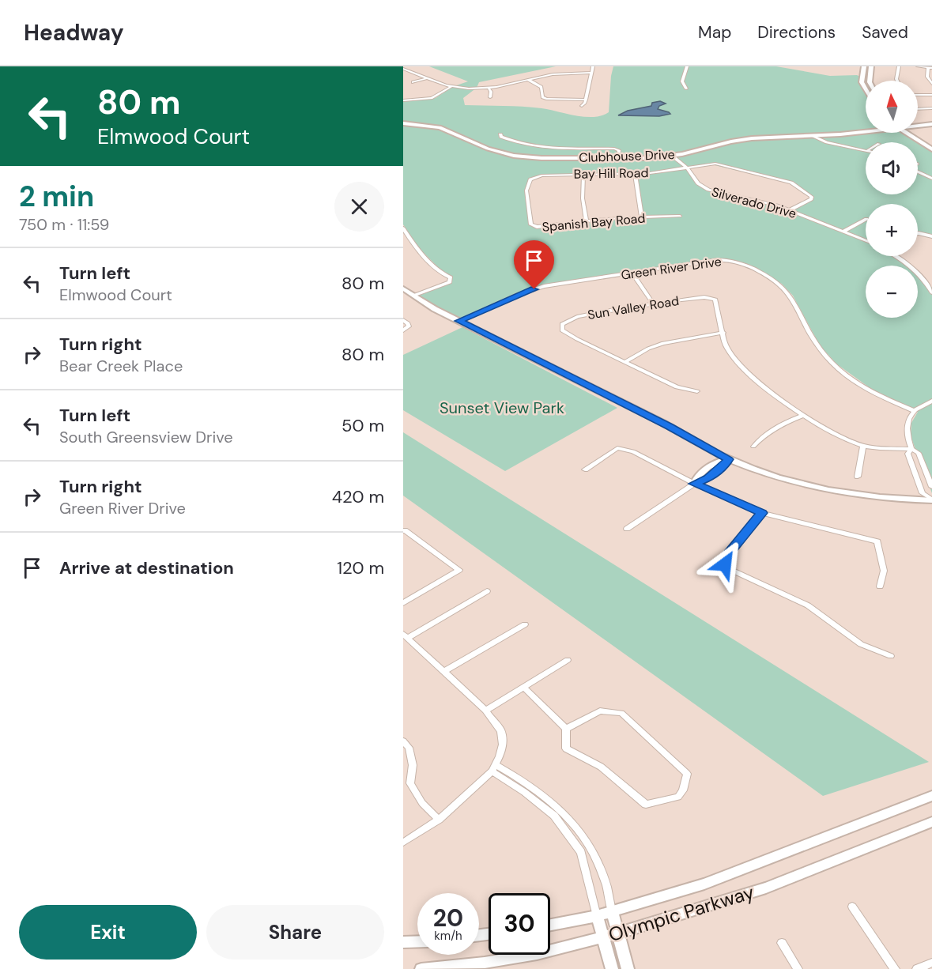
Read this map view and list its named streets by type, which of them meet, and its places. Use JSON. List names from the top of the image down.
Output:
{
  "streets": {
    "street": [
      "Clubhouse Drive",
      "Bay Hill Road",
      "Silverado Drive",
      "Spanish Bay Road",
      "Green River Drive",
      "Sun Valley Road",
      "Olympic Parkway"
    ]
  },
  "crossings": [
    ["Clubhouse Drive", "Silverado Drive"],
    ["Bay Hill Road", "Silverado Drive"],
    ["Bay Hill Road", "Spanish Bay Road"]
  ],
  "parks": ["Sunset View Park"],
  "north": "top",
  "page": {
    "header": "Headway",
    "nav": ["Map", "Directions", "Saved"],
    "turn": ["80 m", "Elmwood Court"],
    "map_buttons": ["+", "−"],
    "heading": ["2 min", "750 m · 11:59"],
    "list": [
      {
        "name": "Turn left",
        "note": "Elmwood Court",
        "value": "80 m"
      },
      {
        "name": "Turn right",
        "note": "Bear Creek Place",
        "value": "80 m"
      },
      {
        "name": "Turn left",
        "note": "South Greensview Drive",
        "value": "50 m"
      },
      {
        "name": "Turn right",
        "note": "Green River Drive",
        "value": "420 m"
      },
      {
        "name": "Arrive at destination",
        "value": "120 m"
      }
    ],
    "speed": "20 km/h",
    "limit": "30",
    "buttons": ["Exit", "Share"]
  }
}
